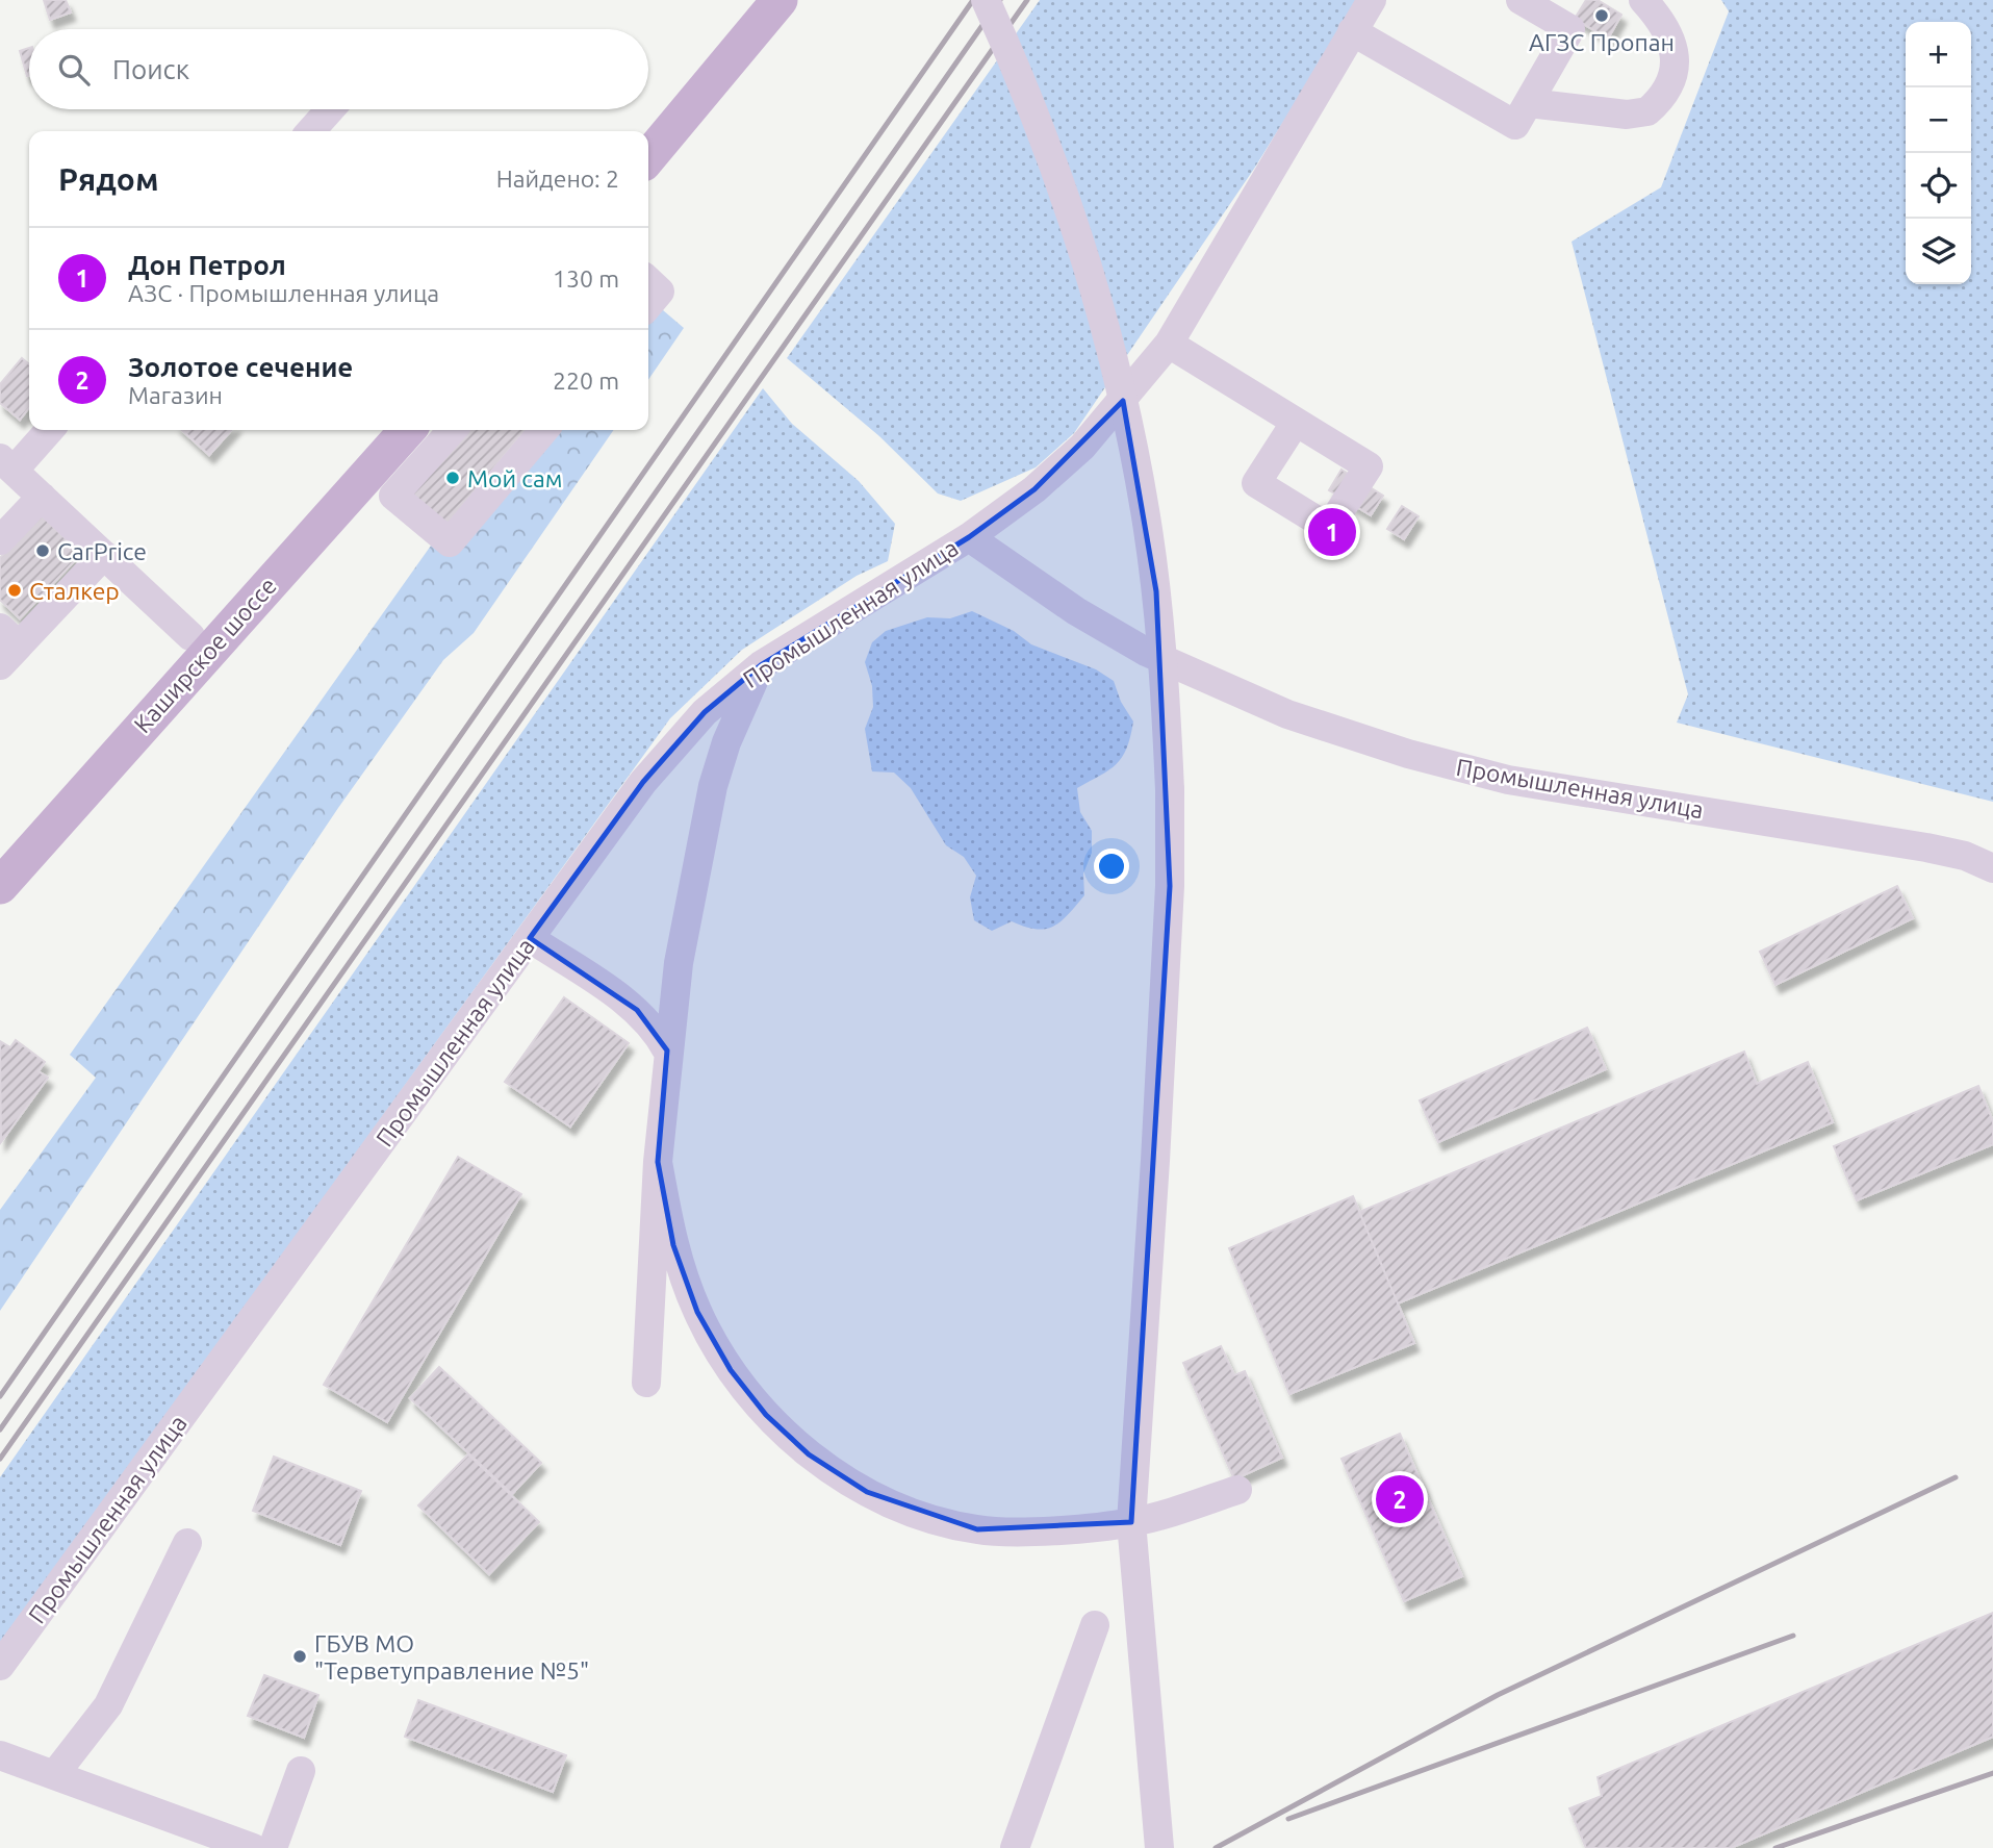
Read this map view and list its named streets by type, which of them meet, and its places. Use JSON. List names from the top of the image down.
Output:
{
  "streets": {
    "main road": ["Каширское шоссе"],
    "street": ["Промышленная улица"]
  },
  "places": [
    "АГЗС Пропан",
    "Мой сам",
    "CarPrice",
    "Сталкер",
    "ГБУВ МО \"Терветуправление №5\""
  ],
  "page": {
    "map_buttons": ["+", "−"],
    "search": "Поиск",
    "heading": ["Рядом", "Найдено: 2"],
    "list": [
      {
        "mark": "1",
        "name": "Дон Петрол",
        "note": "АЗС · Промышленная улица",
        "value": "130 m"
      },
      {
        "mark": "2",
        "name": "Золотое сечение",
        "note": "Магазин",
        "value": "220 m"
      }
    ],
    "pins": ["1", "2"]
  }
}
